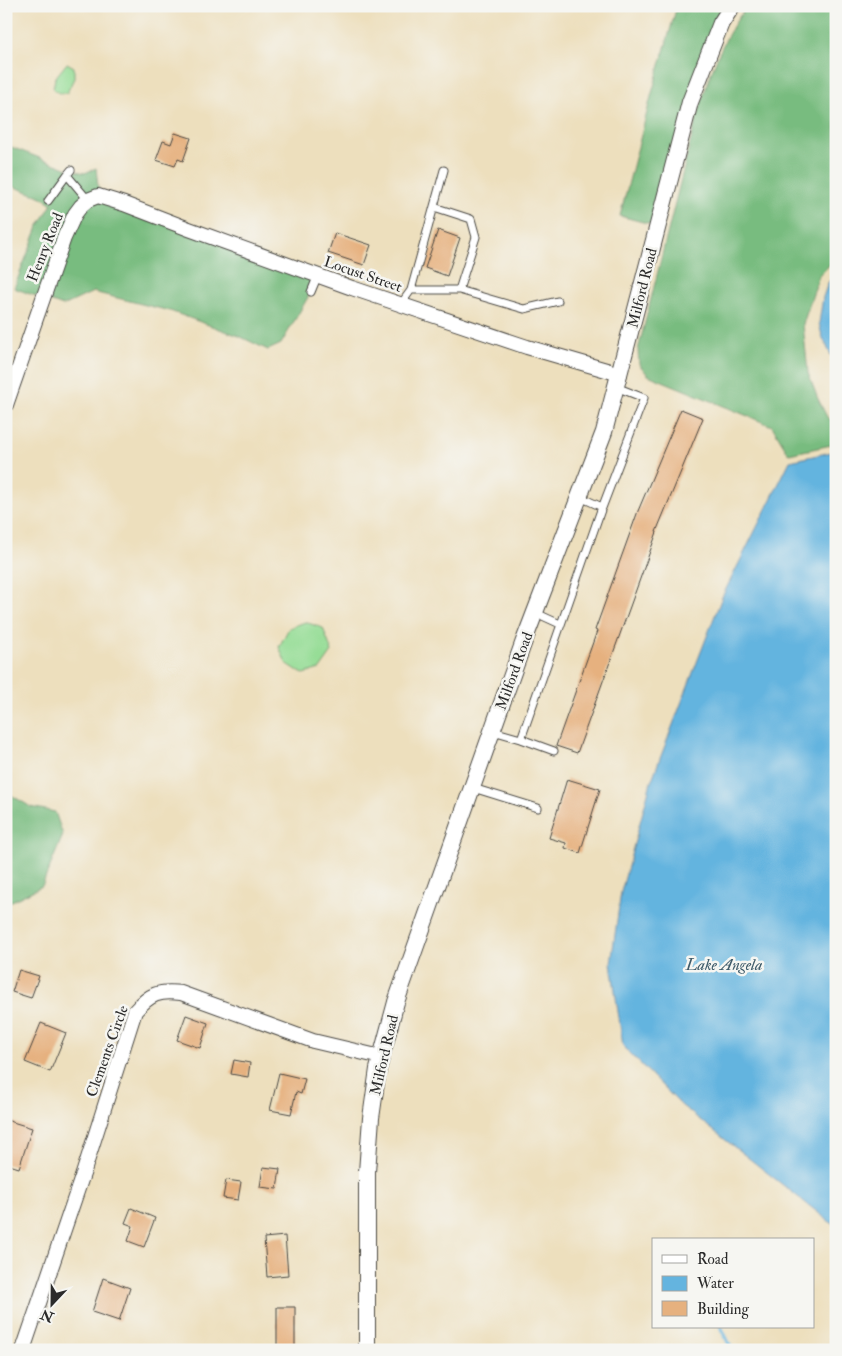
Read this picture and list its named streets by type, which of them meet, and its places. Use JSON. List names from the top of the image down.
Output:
{
  "streets": {
    "street": [
      "Henry Road",
      "Locust Street",
      "Milford Road",
      "Clements Circle"
    ]
  },
  "crossings": [
    ["Henry Road", "Locust Street"],
    ["Locust Street", "Milford Road"],
    ["Milford Road", "Clements Circle"]
  ],
  "water": ["Lake Angela"],
  "legend": ["Road", "Water", "Building"],
  "north": "bottom"
}
